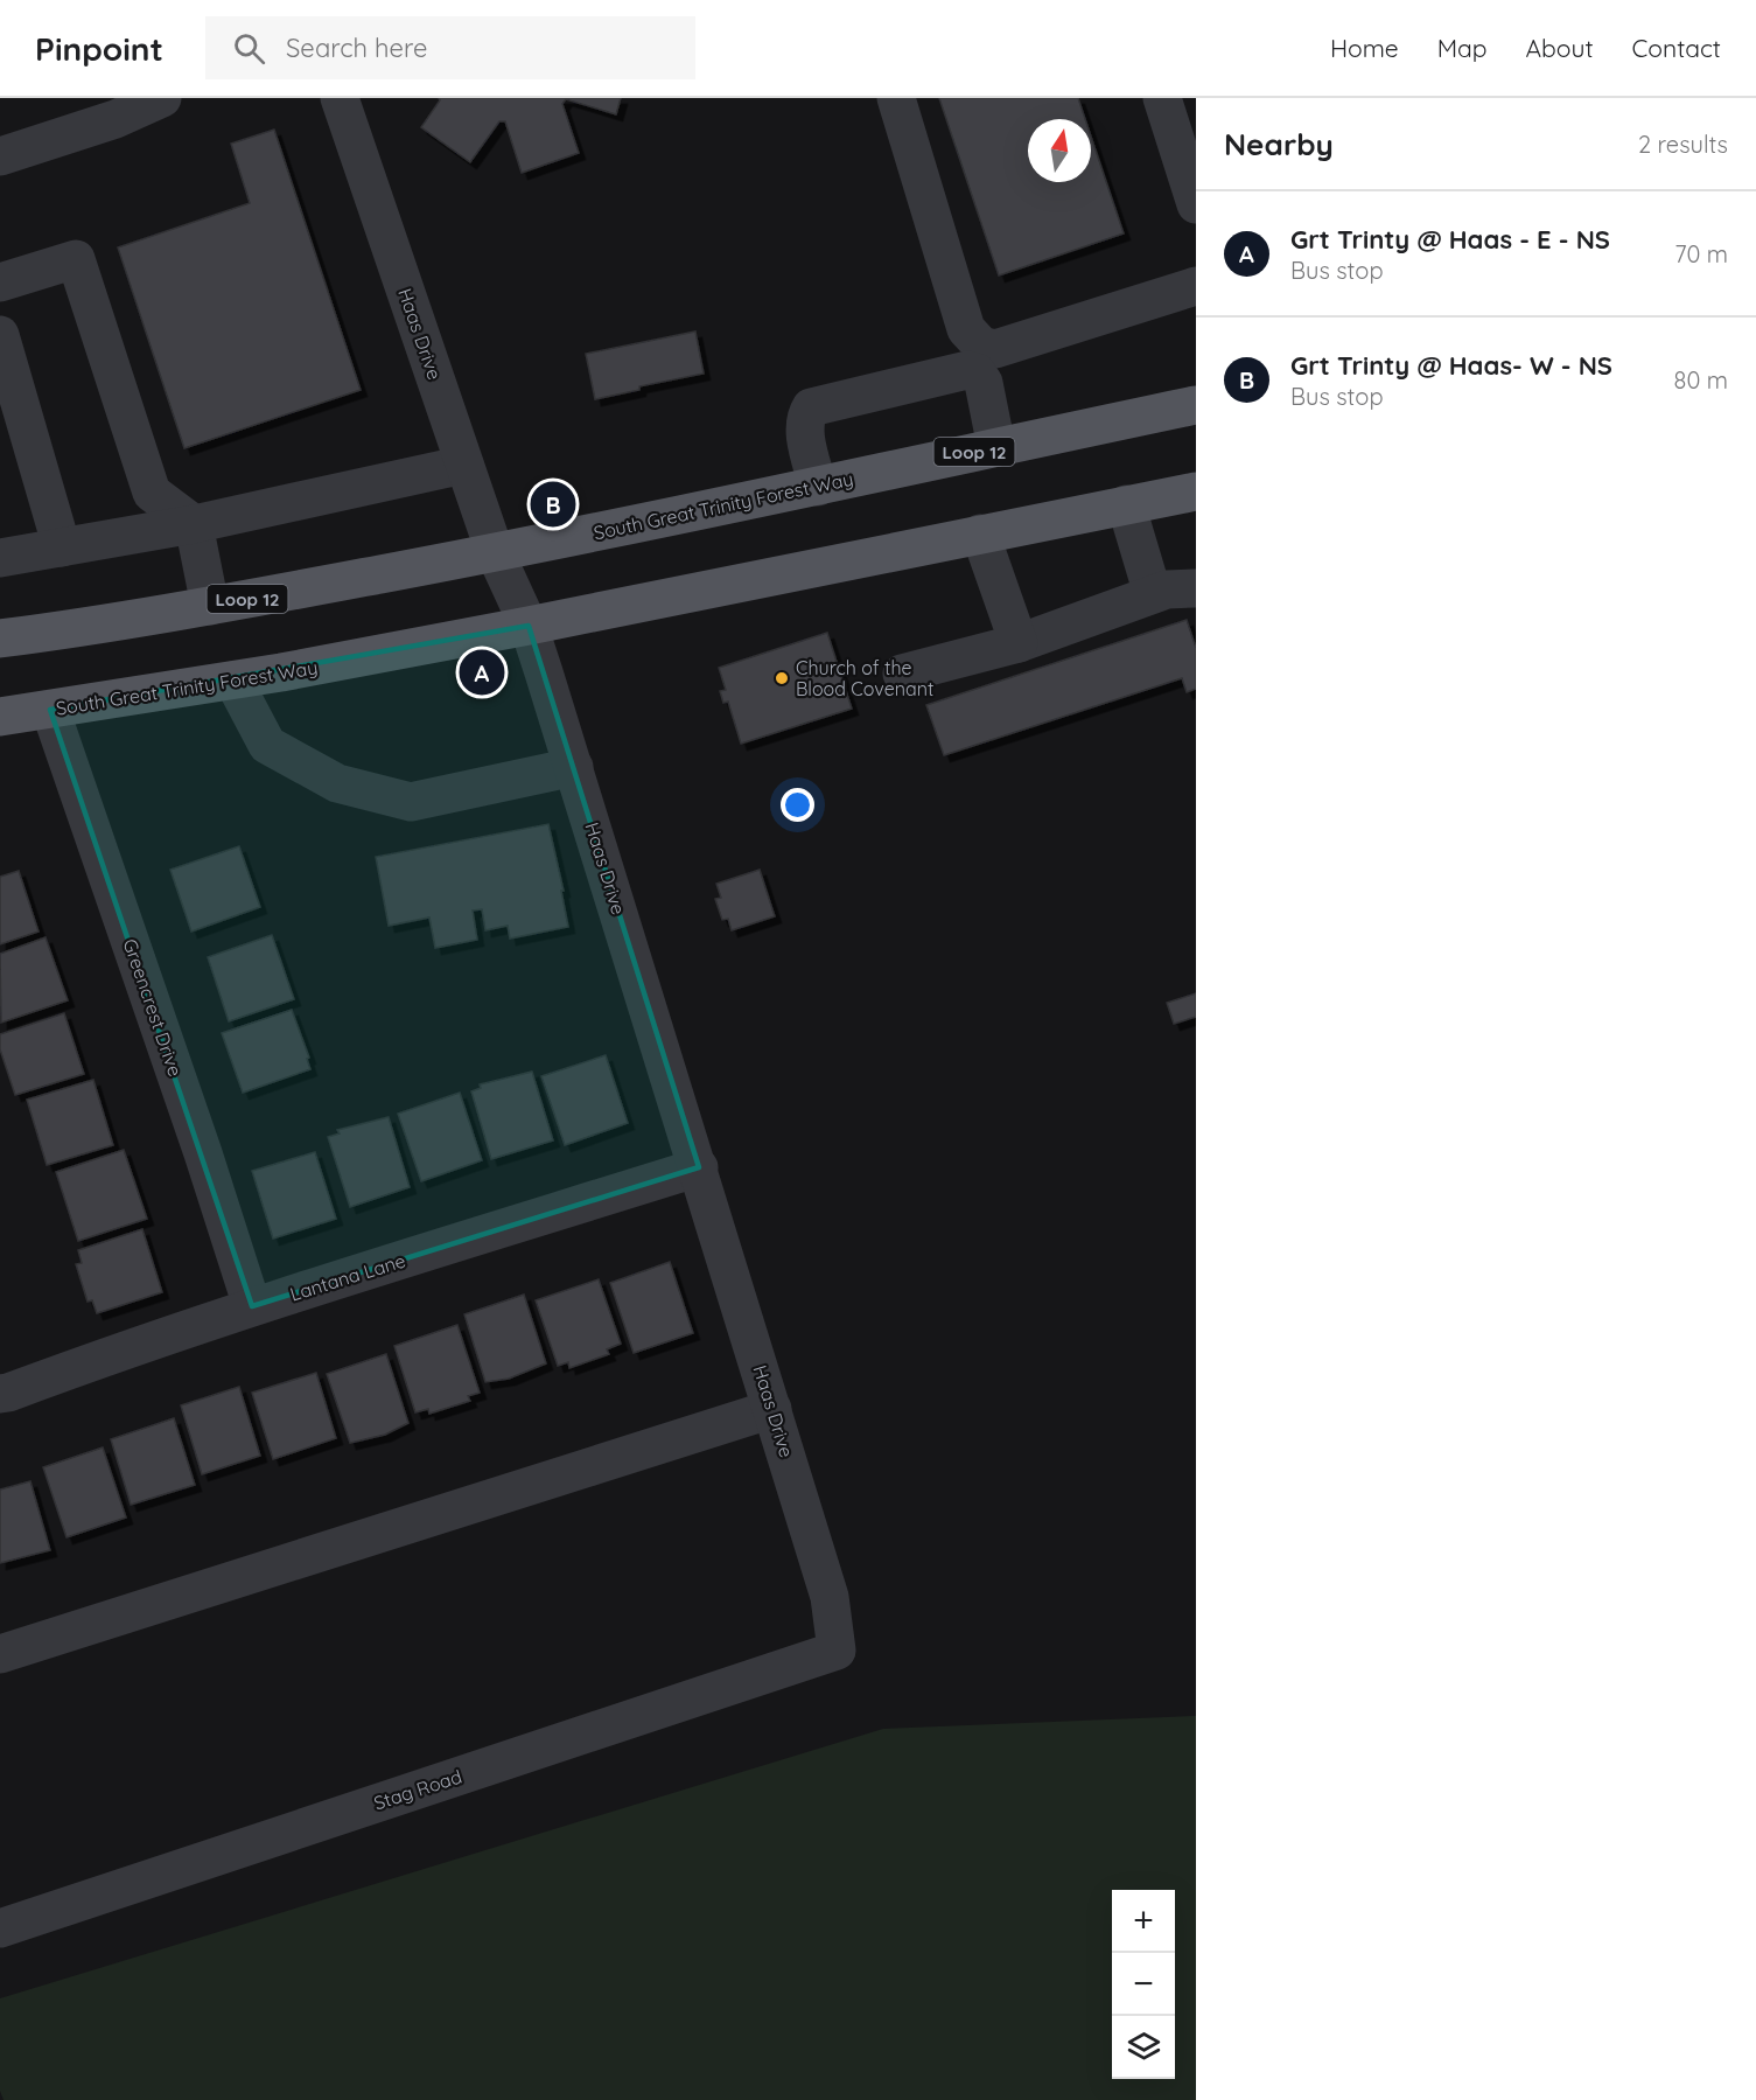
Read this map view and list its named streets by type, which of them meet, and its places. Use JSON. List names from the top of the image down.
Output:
{
  "streets": {
    "main road": ["Loop 12", "South Great Trinity Forest Way"],
    "street": [
      "Haas Drive",
      "Greencrest Drive",
      "Lantana Lane",
      "Stag Road"
    ]
  },
  "crossings": [
    ["Haas Drive", "South Great Trinity Forest Way"],
    ["Haas Drive", "Lantana Lane"],
    ["Haas Drive", "Stag Road"],
    ["South Great Trinity Forest Way", "Greencrest Drive"],
    ["Greencrest Drive", "Lantana Lane"]
  ],
  "places": ["Church of the Blood Covenant"],
  "north": "top",
  "page": {
    "header": "Pinpoint",
    "search": "Search here",
    "nav": [
      "Home",
      "Map",
      "About",
      "Contact"
    ],
    "heading": ["Nearby", "2 results"],
    "list": [
      {
        "mark": "A",
        "name": "Grt Trinty @ Haas - E - NS",
        "note": "Bus stop",
        "value": "70 m"
      },
      {
        "mark": "B",
        "name": "Grt Trinty @ Haas- W - NS",
        "note": "Bus stop",
        "value": "80 m"
      }
    ],
    "pins": ["B", "A"],
    "map_buttons": ["+", "−"]
  }
}
